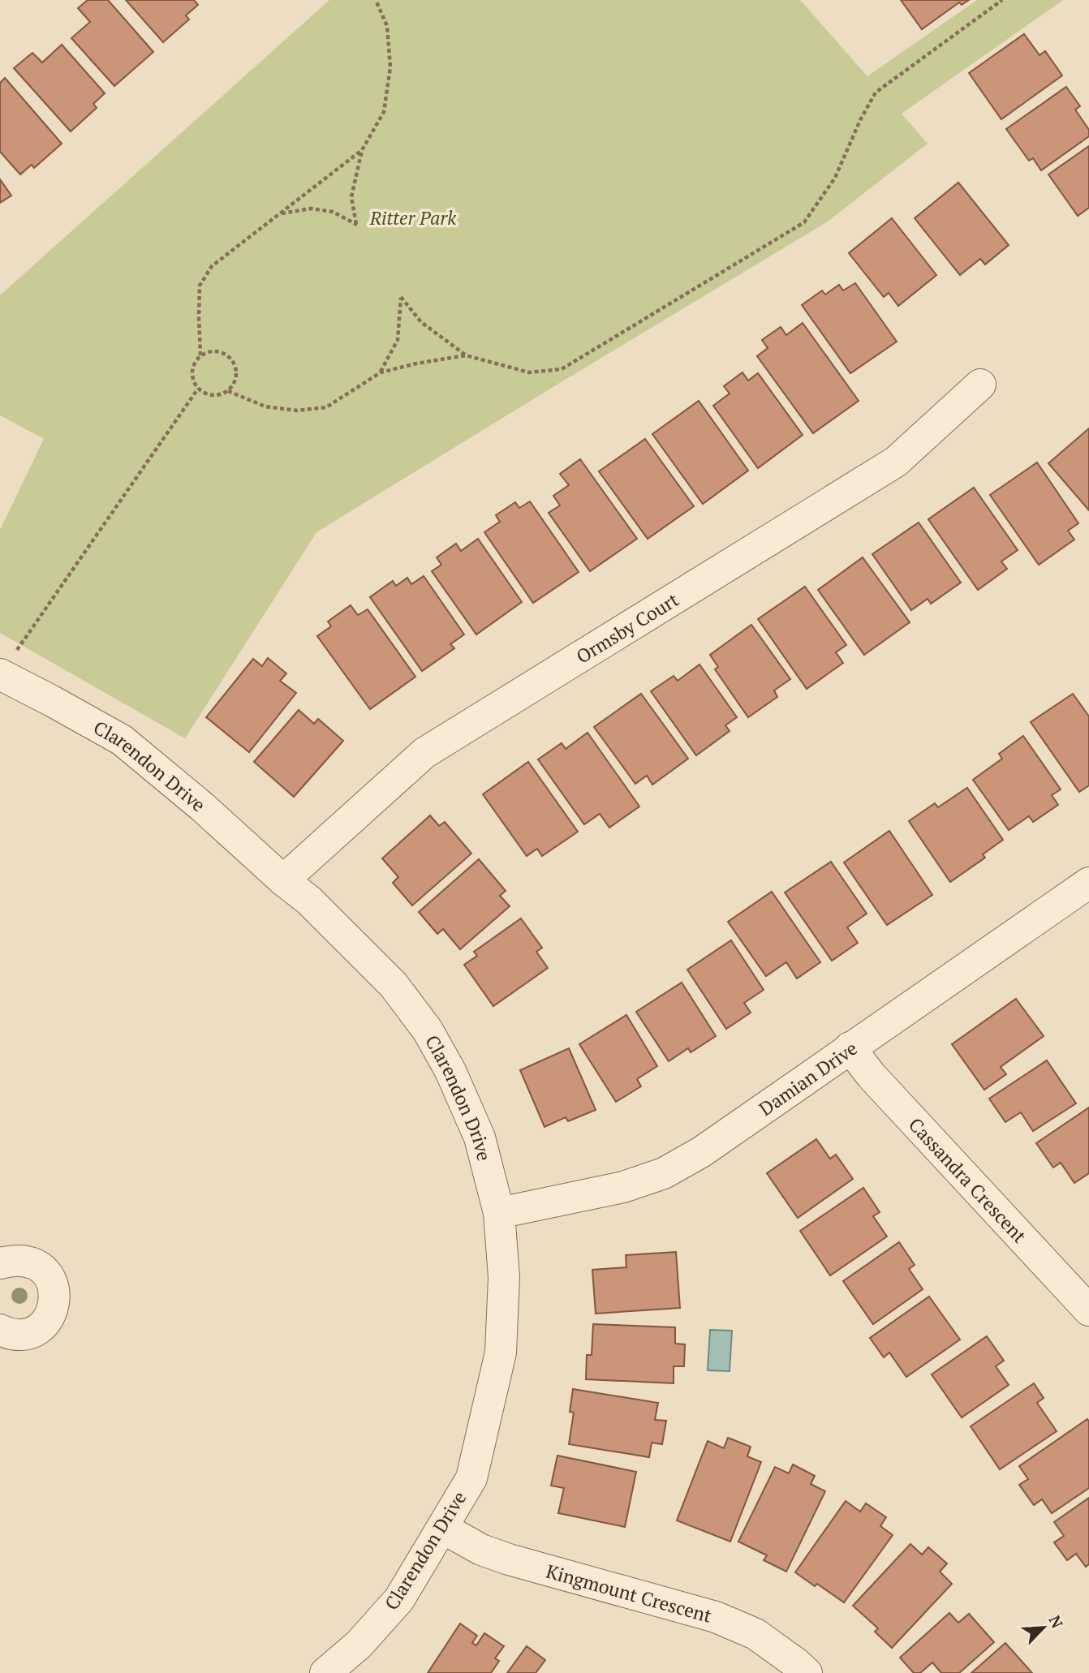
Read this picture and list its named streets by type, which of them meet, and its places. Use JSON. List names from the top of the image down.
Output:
{
  "streets": {
    "street": [
      "Ormsby Court",
      "Clarendon Drive",
      "Damian Drive",
      "Cassandra Crescent",
      "Kingmount Crescent"
    ]
  },
  "crossings": [
    ["Ormsby Court", "Clarendon Drive"],
    ["Clarendon Drive", "Damian Drive"],
    ["Clarendon Drive", "Kingmount Crescent"],
    ["Damian Drive", "Cassandra Crescent"]
  ],
  "parks": ["Ritter Park"],
  "north": "top right"
}
